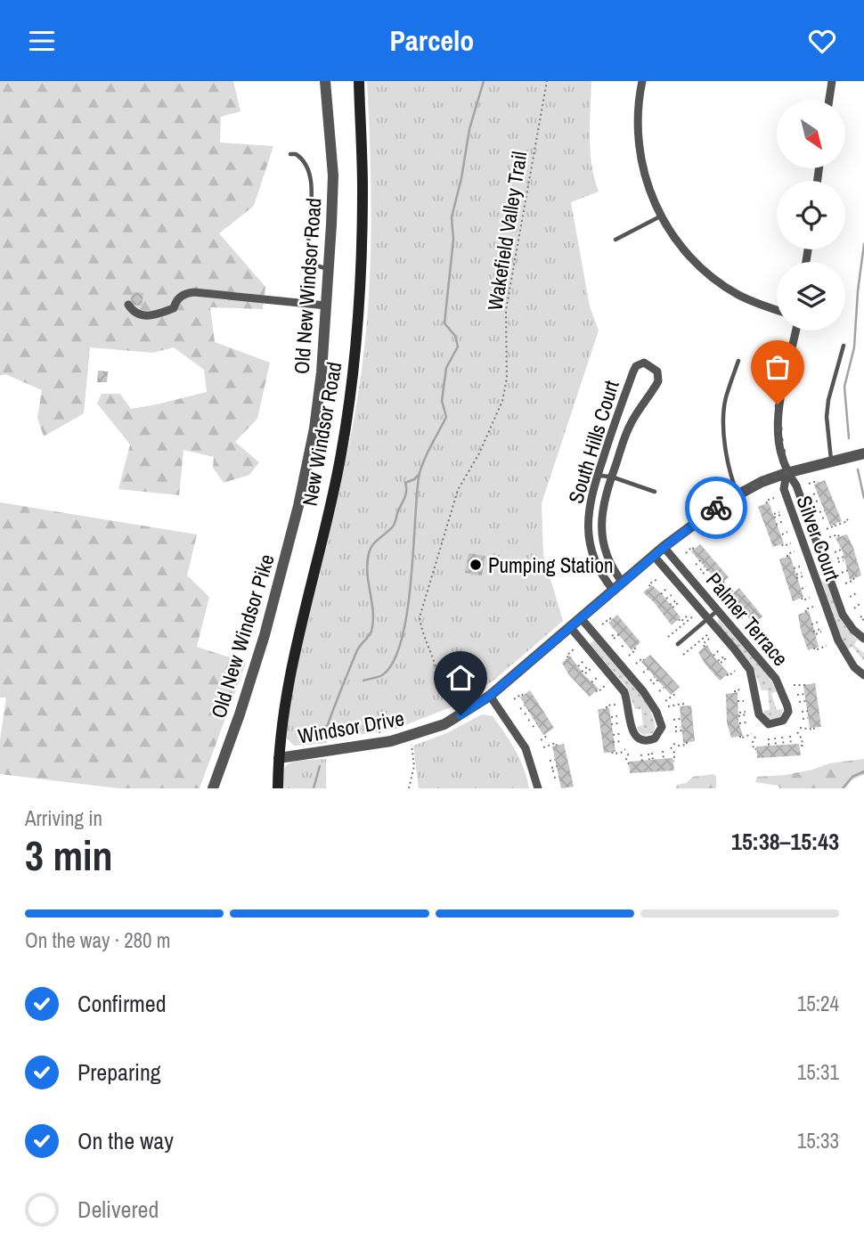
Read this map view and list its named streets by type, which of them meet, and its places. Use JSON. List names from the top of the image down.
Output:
{
  "streets": {
    "main road": ["New Windsor Road"],
    "street": [
      "Old New Windsor Road",
      "South Hills Court",
      "Silver Court",
      "Palmer Terrace",
      "Old New Windsor Pike",
      "Windsor Drive"
    ],
    "path": ["Wakefield Valley Trail"]
  },
  "crossings": [
    ["Old New Windsor Road", "Old New Windsor Pike"],
    ["New Windsor Road", "Windsor Drive"],
    ["South Hills Court", "Windsor Drive"],
    ["Silver Court", "Windsor Drive"],
    ["Palmer Terrace", "Windsor Drive"]
  ],
  "places": ["Pumping Station"],
  "north": "bottom right",
  "page": {
    "header": "Parcelo",
    "heading": ["3 min", "Arriving in", "15:38–15:43"],
    "bar": "On the way · 280 m",
    "list": [
      ["Confirmed", "15:24"],
      ["Preparing", "15:31"],
      ["On the way", "15:33"],
      "Delivered"
    ]
  }
}
